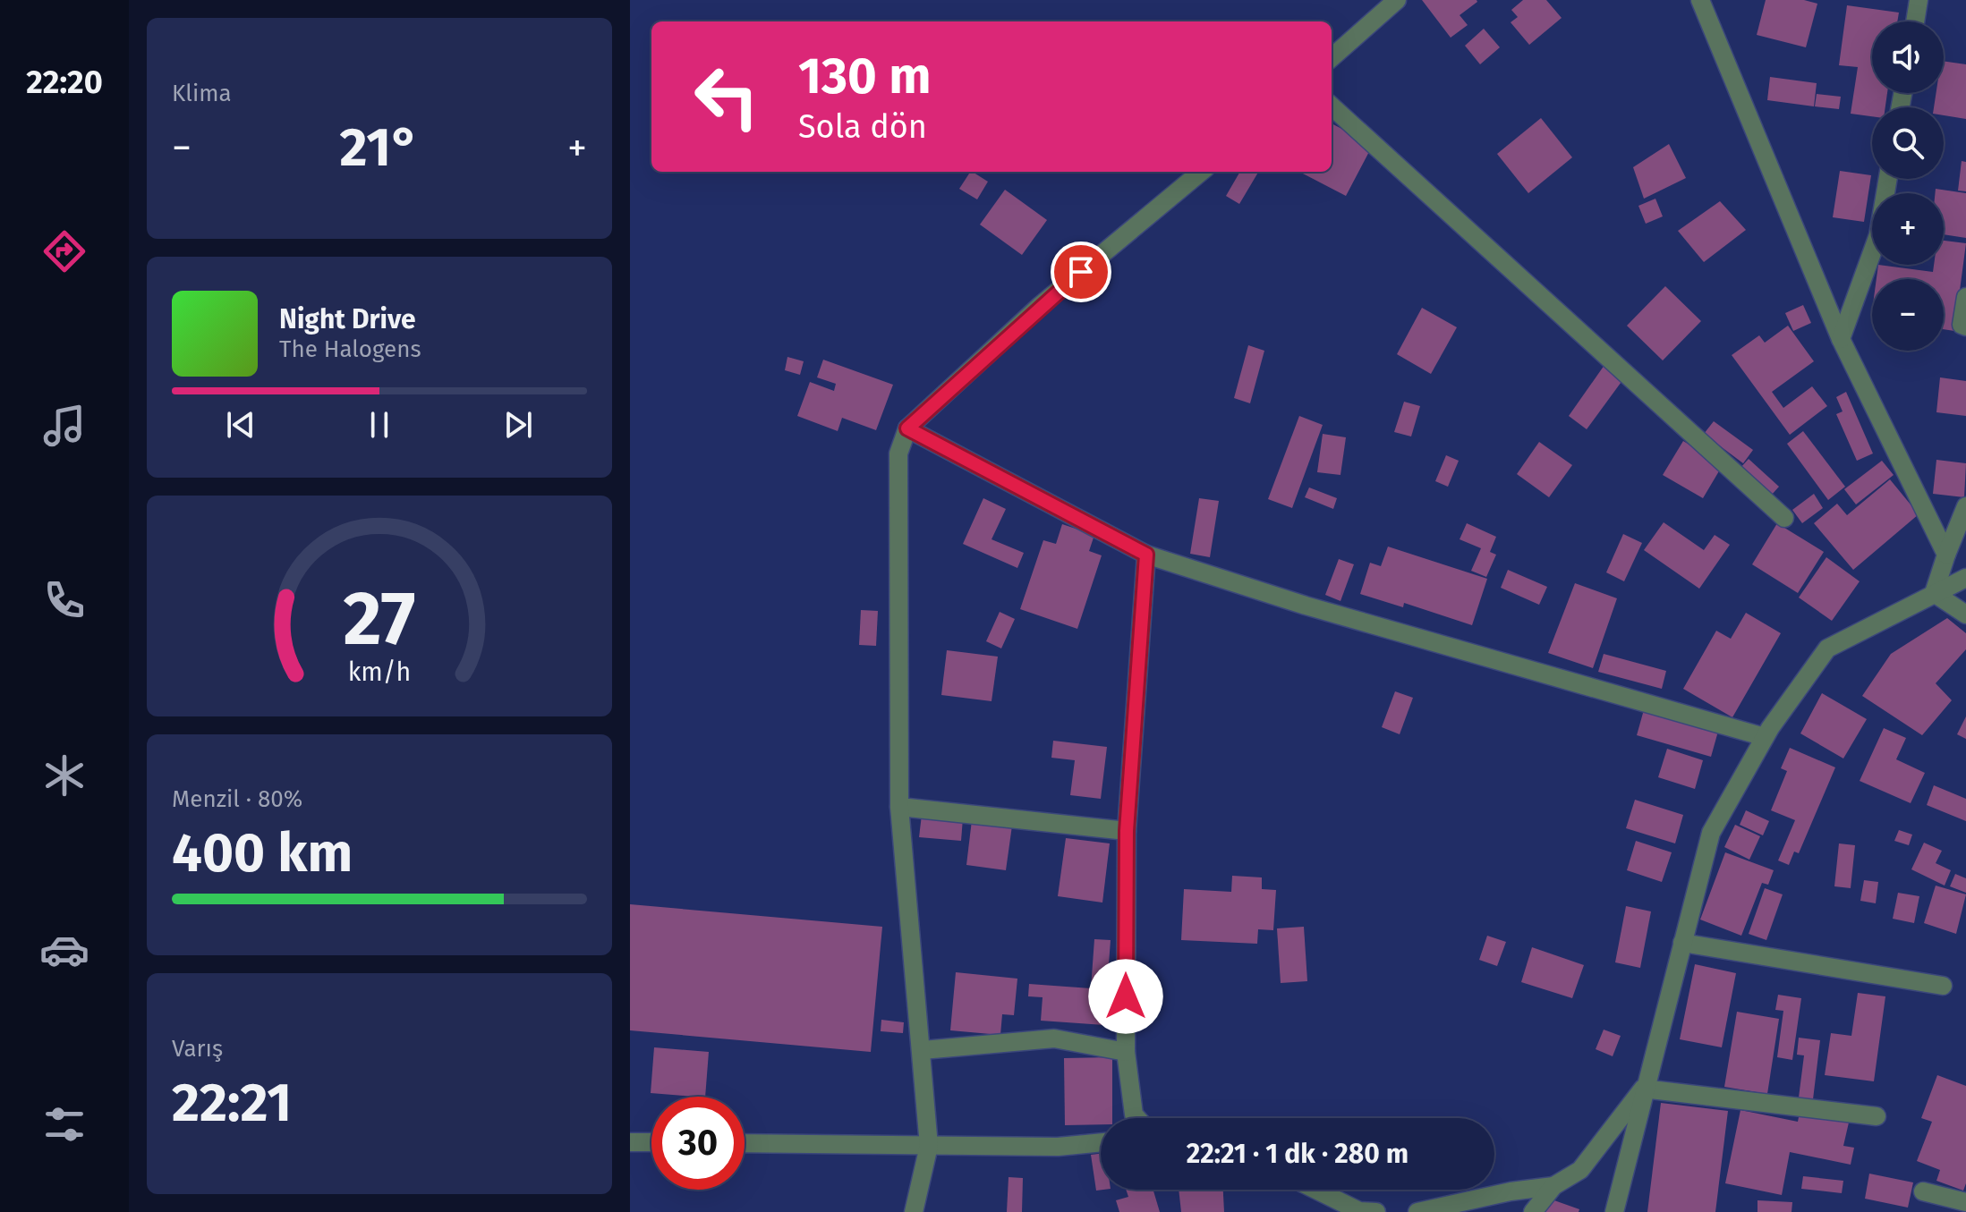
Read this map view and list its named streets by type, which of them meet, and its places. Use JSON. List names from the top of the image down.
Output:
{
  "page": {
    "tabs": "22:20",
    "tile": [
      "Klima",
      ["Menzil · 80%", "400 km"],
      ["Varış", "22:21"]
    ],
    "map_buttons": ["+", "−"],
    "turn": ["130 m", "Sola dön"],
    "heat": ["−", "21°", "+"],
    "song": ["Night Drive", "The Halogens"],
    "limit": "30",
    "trip": "22:21 · 1 dk · 280 m",
    "gauge": ["27", "km/h"]
  }
}
